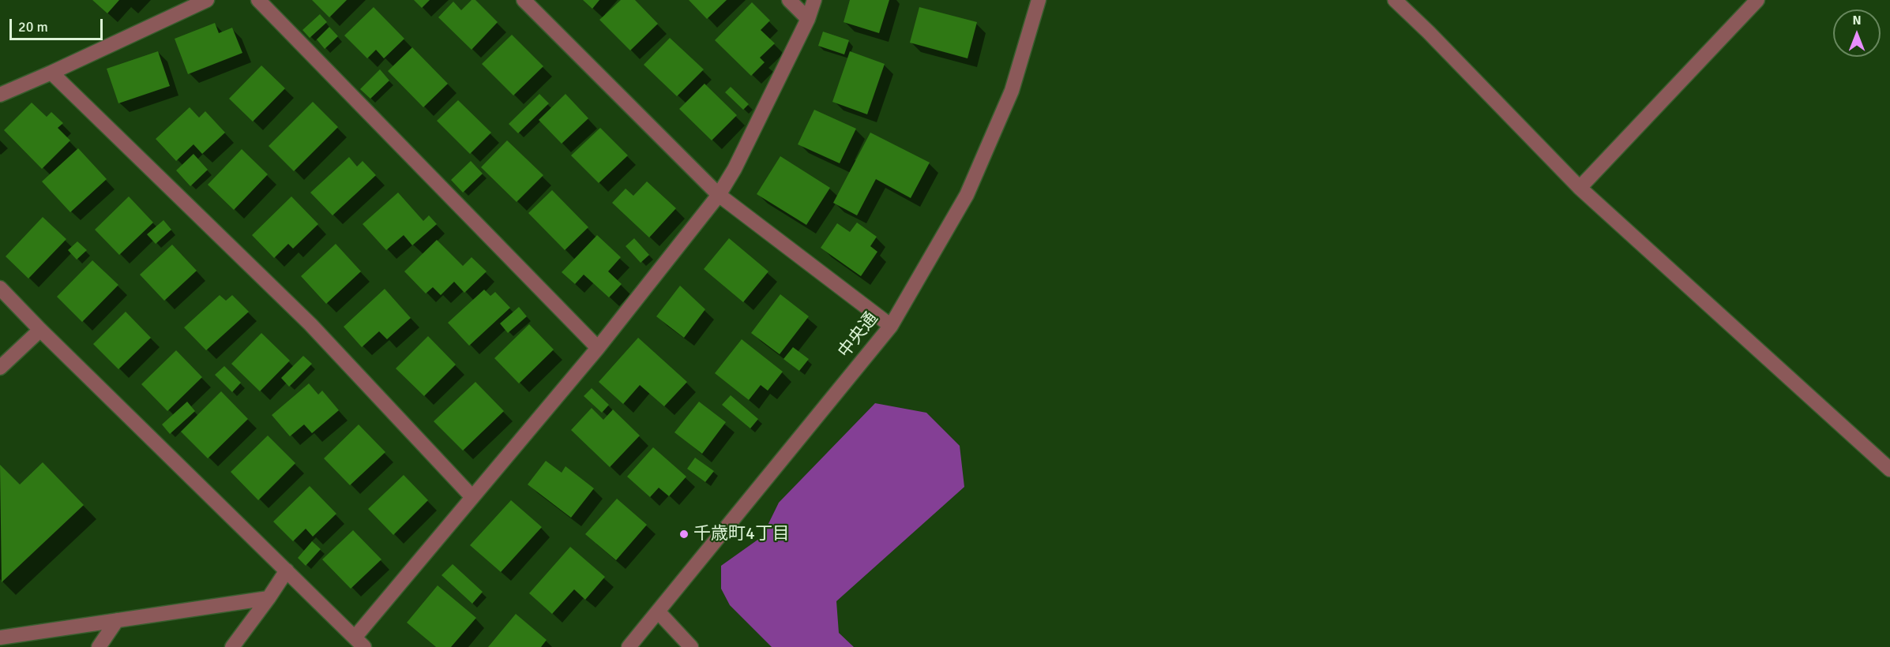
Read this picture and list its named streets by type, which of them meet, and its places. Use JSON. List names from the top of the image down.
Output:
{
  "streets": {
    "street": ["中央通"]
  },
  "places": ["千歳町4丁目"],
  "scale_bar": "20 m",
  "north": "top"
}
